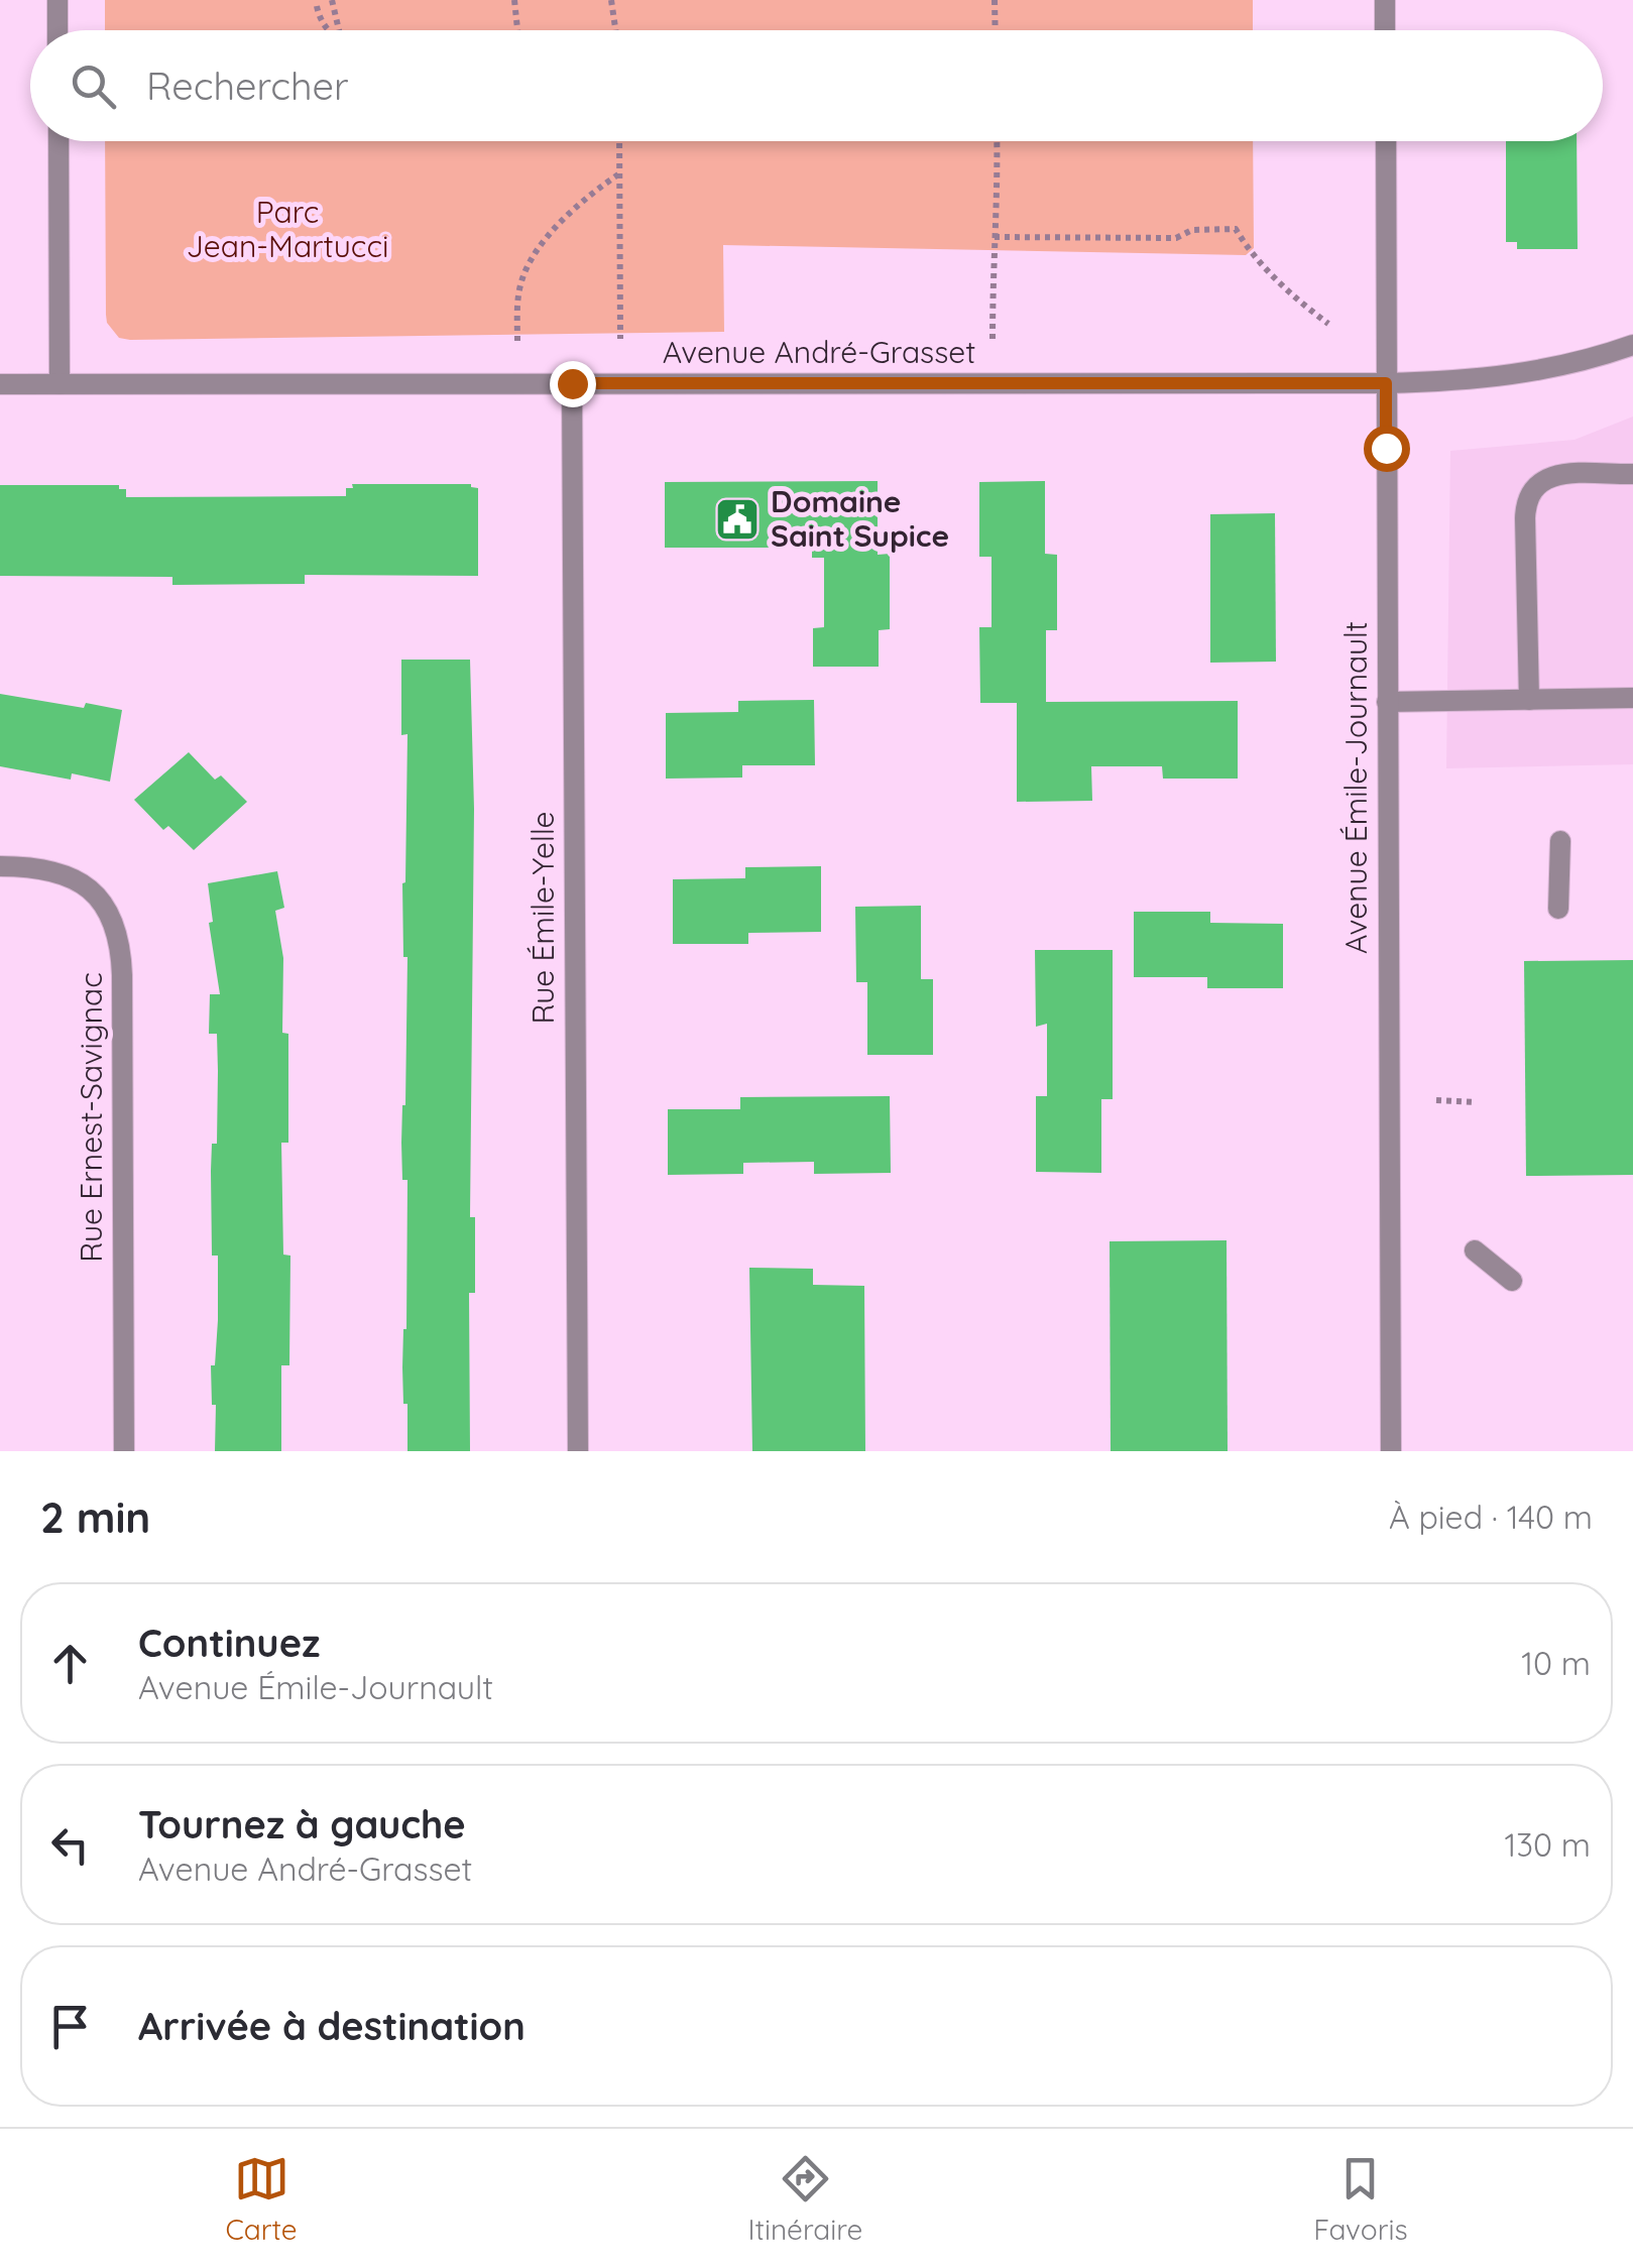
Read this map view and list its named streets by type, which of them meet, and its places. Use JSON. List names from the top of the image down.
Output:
{
  "streets": {
    "street": [
      "Avenue André-Grasset",
      "Avenue Émile-Journault",
      "Rue Émile-Yelle",
      "Rue Ernest-Savignac"
    ]
  },
  "crossings": [
    ["Avenue André-Grasset", "Avenue Émile-Journault"],
    ["Avenue André-Grasset", "Rue Émile-Yelle"]
  ],
  "parks": ["Parc Jean-Martucci"],
  "places": {
    "public building": ["Domaine Saint Supice"]
  },
  "page": {
    "search": "Rechercher",
    "heading": ["2 min", "À pied · 140 m"],
    "list": [
      ["Continuez", "Avenue Émile-Journault", "10 m"],
      ["Tournez à gauche", "Avenue André-Grasset", "130 m"],
      "Arrivée à destination"
    ],
    "nav": ["Carte", "Itinéraire", "Favoris"]
  }
}
